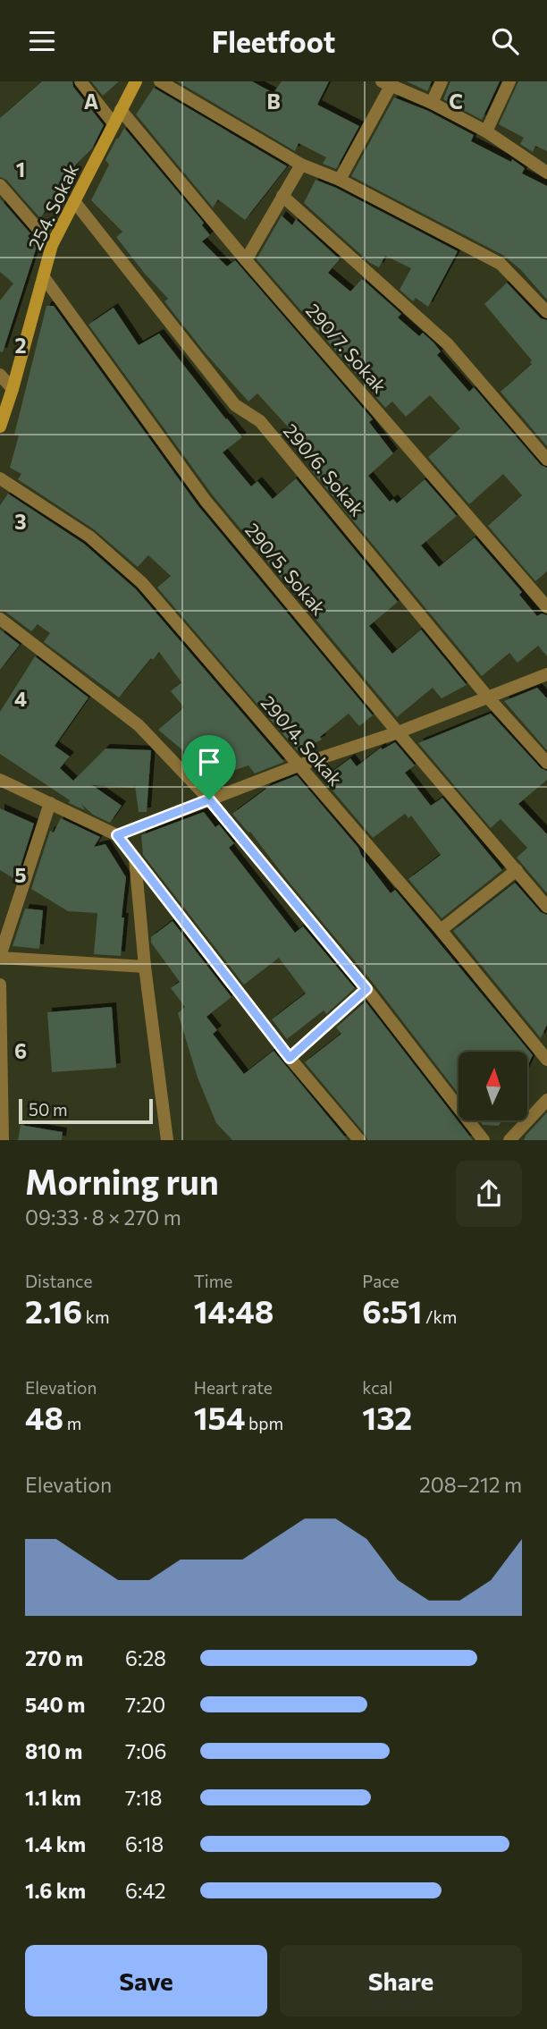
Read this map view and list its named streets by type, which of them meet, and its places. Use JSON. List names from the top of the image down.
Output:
{
  "streets": {
    "street": [
      "254. Sokak",
      "290/7. Sokak",
      "290/6. Sokak",
      "290/5. Sokak",
      "290/4. Sokak"
    ]
  },
  "crossings": [
    ["254. Sokak", "290/7. Sokak"],
    ["254. Sokak", "290/6. Sokak"],
    ["254. Sokak", "290/5. Sokak"]
  ],
  "scale_bar": "50 m",
  "north": "top",
  "page": {
    "header": "Fleetfoot",
    "scale": "50 m",
    "heading": ["Morning run", "09:33 · 8 × 270 m"],
    "stats": [
      ["Distance", "2.16 km"],
      ["Time", "14:48"],
      ["Pace", "6:51 /km"],
      ["Elevation", "48 m"],
      ["Heart rate", "154 bpm"],
      ["kcal", "132"]
    ],
    "chart": ["Elevation", "208–212 m"],
    "list": [
      {
        "name": "270 m",
        "note": "6:28"
      },
      {
        "name": "540 m",
        "note": "7:20"
      },
      {
        "name": "810 m",
        "note": "7:06"
      },
      {
        "name": "1.1 km",
        "note": "7:18"
      },
      {
        "name": "1.4 km",
        "note": "6:18"
      },
      {
        "name": "1.6 km",
        "note": "6:42"
      }
    ],
    "buttons": ["Save", "Share"]
  },
  "grid": {
    "columns": ["A", "B", "C"],
    "rows": [
      "1",
      "2",
      "3",
      "4",
      "5",
      "6"
    ]
  }
}
